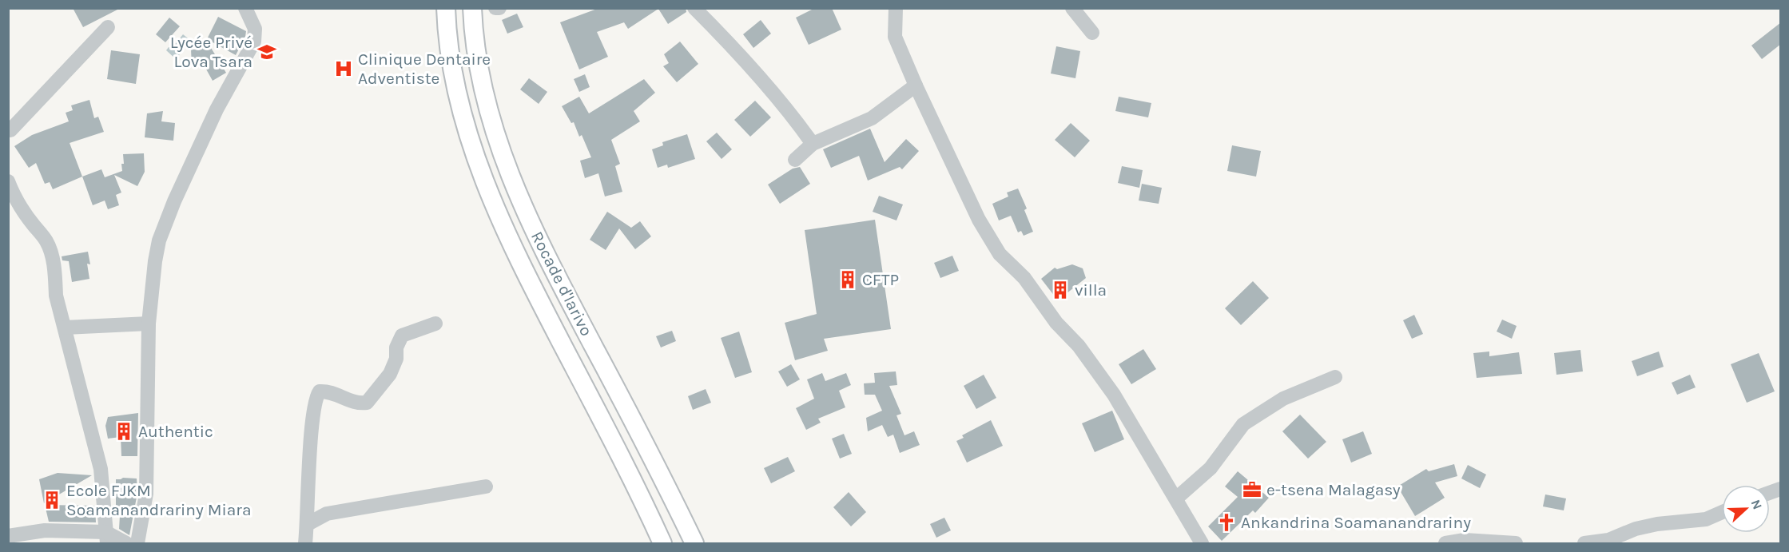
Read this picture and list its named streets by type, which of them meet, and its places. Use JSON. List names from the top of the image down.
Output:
{
  "streets": {
    "main road": ["Rocade d'Iarivo"]
  },
  "places": {
    "school or university": ["Lycée Privé Lova Tsara"],
    "hospital": ["Clinique Dentaire Adventiste"],
    "building": [
      "CFTP",
      "villa",
      "Authentic",
      "Ecole FJKM Soamanandrariny Miara"
    ],
    "office": ["e-tsena Malagasy"],
    "church": ["Ankandrina Soamanandrariny"]
  },
  "north": "right"
}
